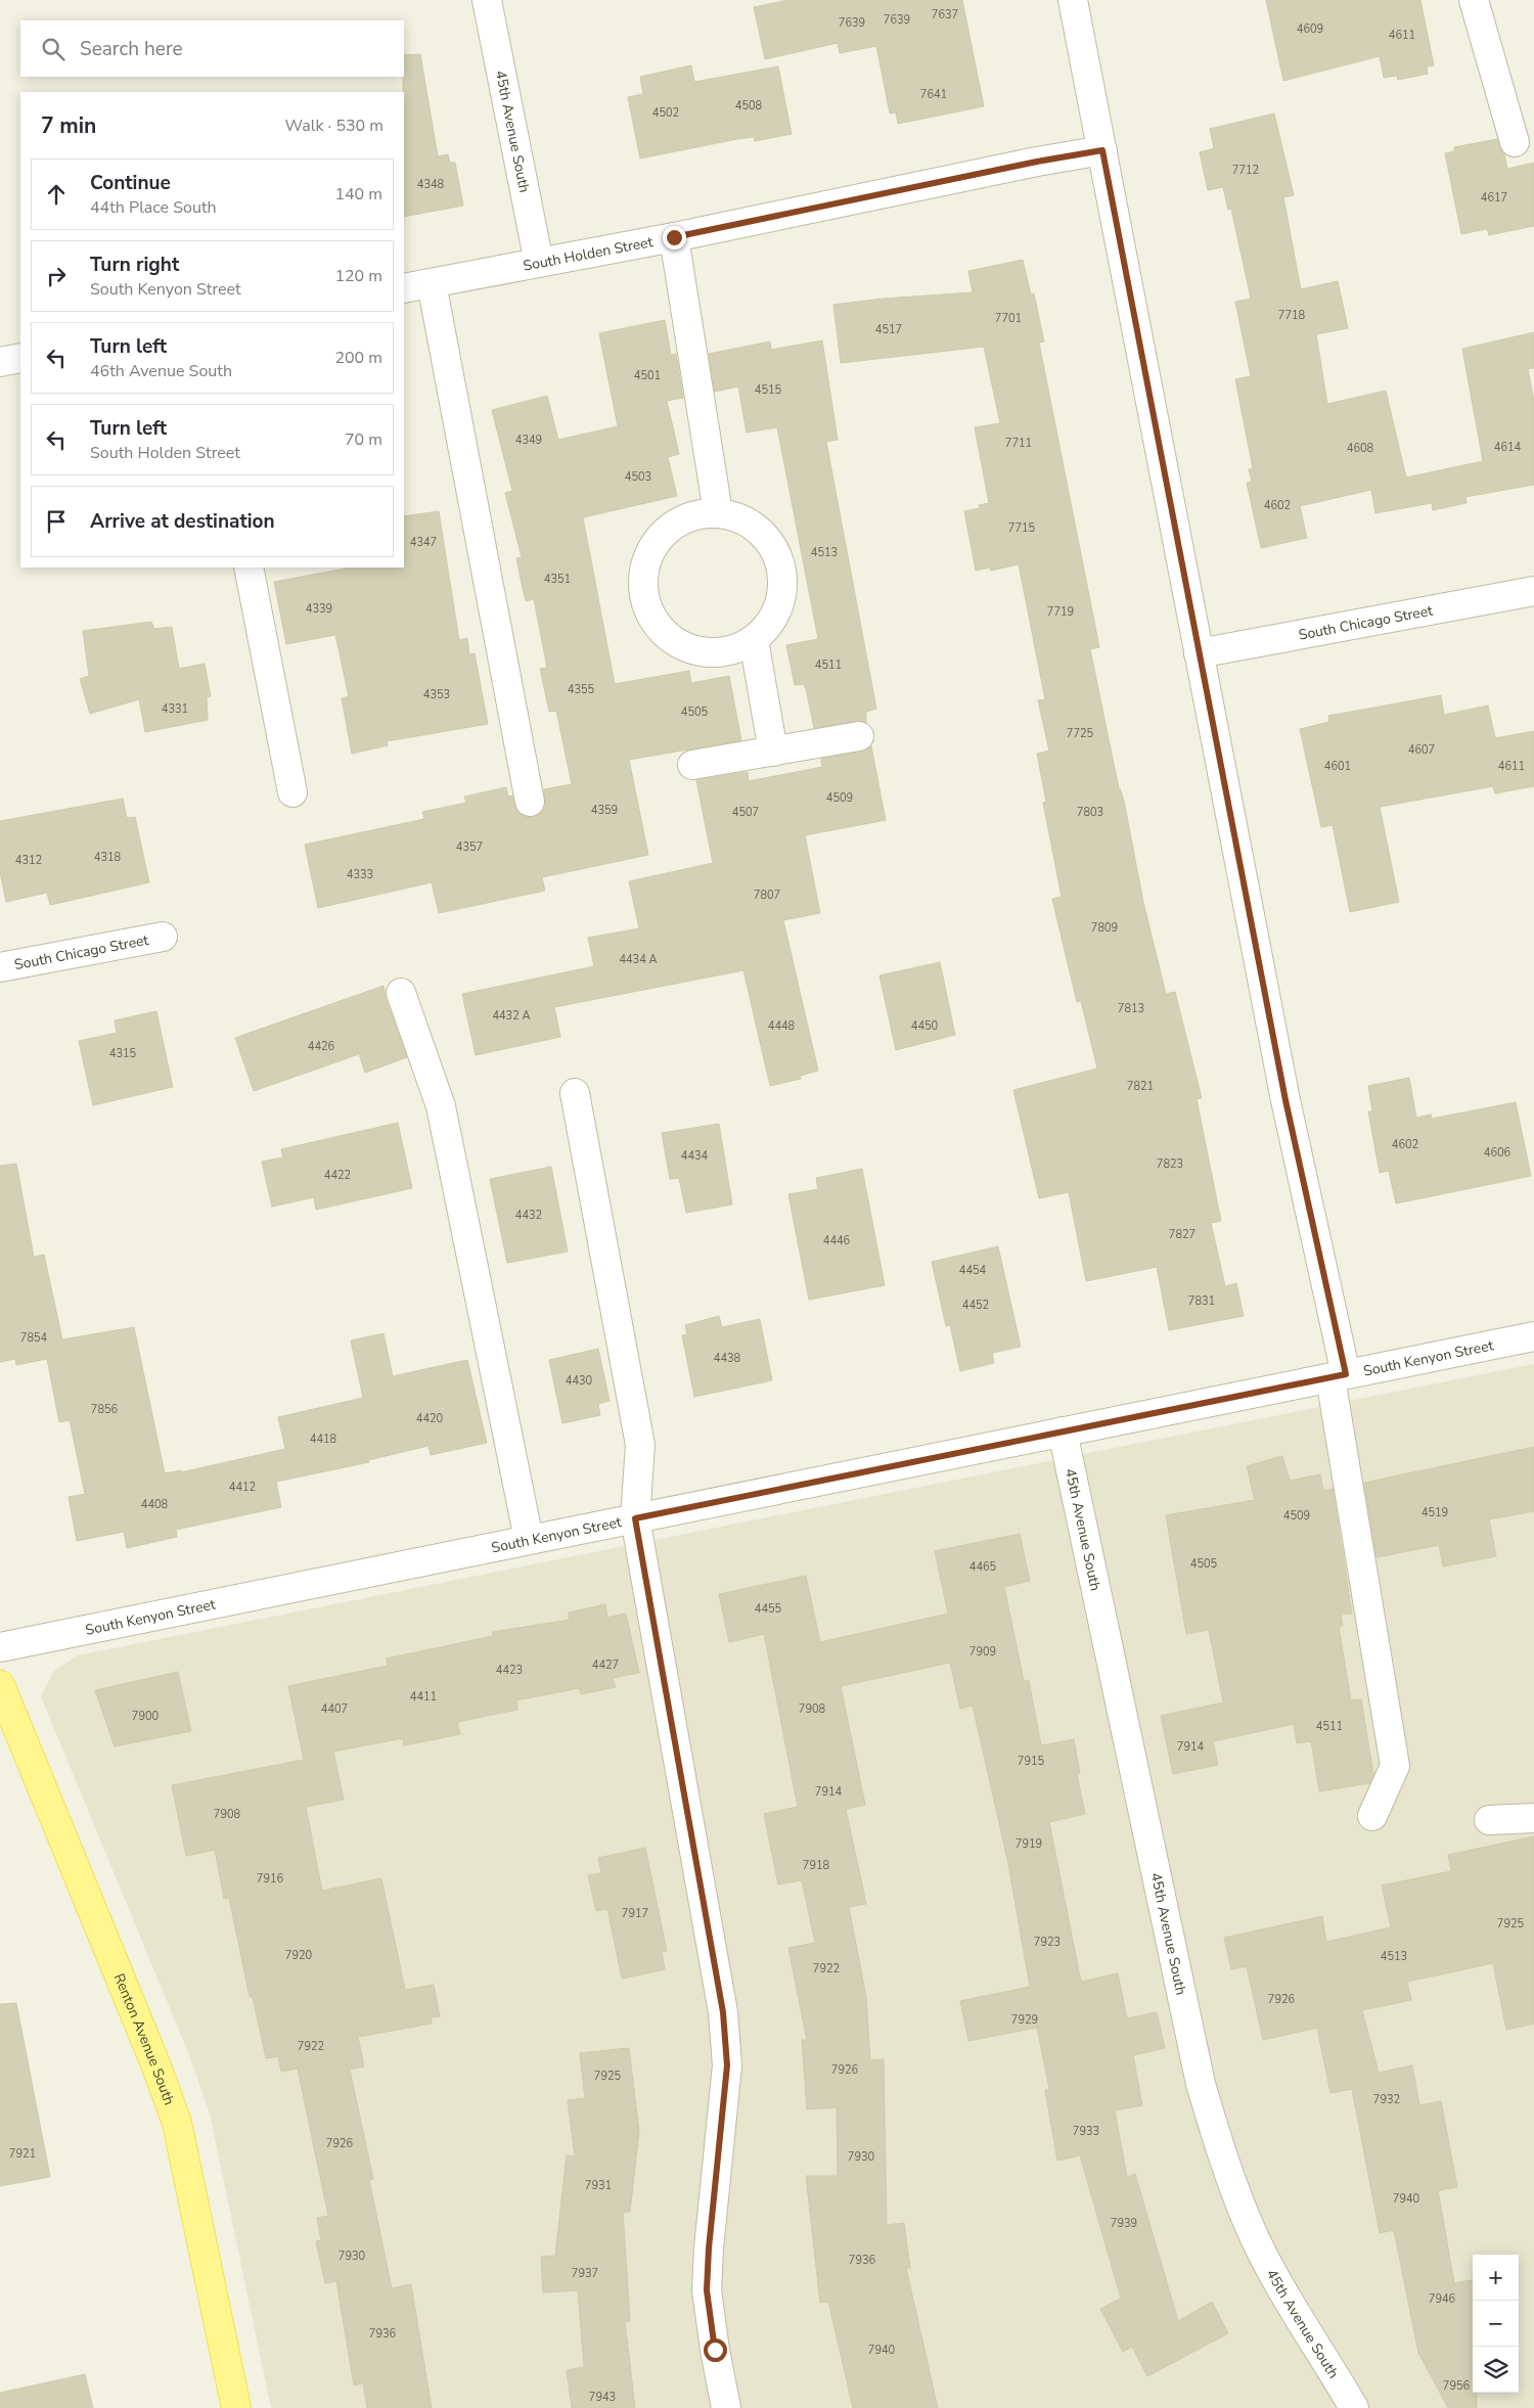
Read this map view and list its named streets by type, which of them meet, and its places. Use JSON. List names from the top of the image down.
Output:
{
  "streets": {
    "main road": ["Renton Avenue South"],
    "street": [
      "45th Avenue South",
      "South Holden Street",
      "South Chicago Street",
      "South Kenyon Street"
    ]
  },
  "crossings": [
    ["45th Avenue South", "South Holden Street"],
    ["45th Avenue South", "South Kenyon Street"]
  ],
  "house_numbers": [
    "7637",
    "7639",
    "7639",
    "4609",
    "4611",
    "7641",
    "4508",
    "4502",
    "7712",
    "4348",
    "4617",
    "7718",
    "7701",
    "4517",
    "4501",
    "4515",
    "4349",
    "7711",
    "4614",
    "4608",
    "4503",
    "4602",
    "7715",
    "4347",
    "4513",
    "4351",
    "4339",
    "7719",
    "4511",
    "4355",
    "4353",
    "4331",
    "4505",
    "7725",
    "4607",
    "4601",
    "4611",
    "4509",
    "4359",
    "4507",
    "7803",
    "4357",
    "4318",
    "4312",
    "4333",
    "7807",
    "7809",
    "4434 A",
    "7813",
    "4432 A",
    "4448",
    "4450",
    "4426",
    "4315",
    "7821",
    "4602",
    "4606",
    "4434",
    "7823",
    "4422",
    "4432",
    "7827",
    "4446",
    "4454",
    "7831",
    "4452",
    "7854",
    "4438",
    "4430",
    "7856",
    "4420",
    "4418",
    "4412",
    "4408",
    "4519",
    "4509",
    "4505",
    "4465",
    "4455",
    "7909",
    "4427",
    "4423",
    "4411",
    "4407",
    "7908",
    "7900",
    "4511",
    "7914",
    "7915",
    "7914",
    "7908",
    "7919",
    "7918",
    "7916",
    "7917",
    "7925",
    "7923",
    "7920",
    "4513",
    "7922",
    "7926",
    "7929",
    "7922",
    "7926",
    "7925",
    "7932",
    "7933",
    "7926",
    "7921",
    "7930",
    "7931",
    "7940",
    "7939",
    "7930",
    "7936",
    "7937",
    "7946",
    "7936",
    "7940",
    "7956",
    "7943"
  ],
  "page": {
    "search": "Search here",
    "heading": ["7 min", "Walk · 530 m"],
    "list": [
      ["Continue", "44th Place South", "140 m"],
      ["Turn right", "South Kenyon Street", "120 m"],
      ["Turn left", "46th Avenue South", "200 m"],
      ["Turn left", "South Holden Street", "70 m"],
      "Arrive at destination"
    ],
    "map_buttons": ["+", "−"]
  }
}
